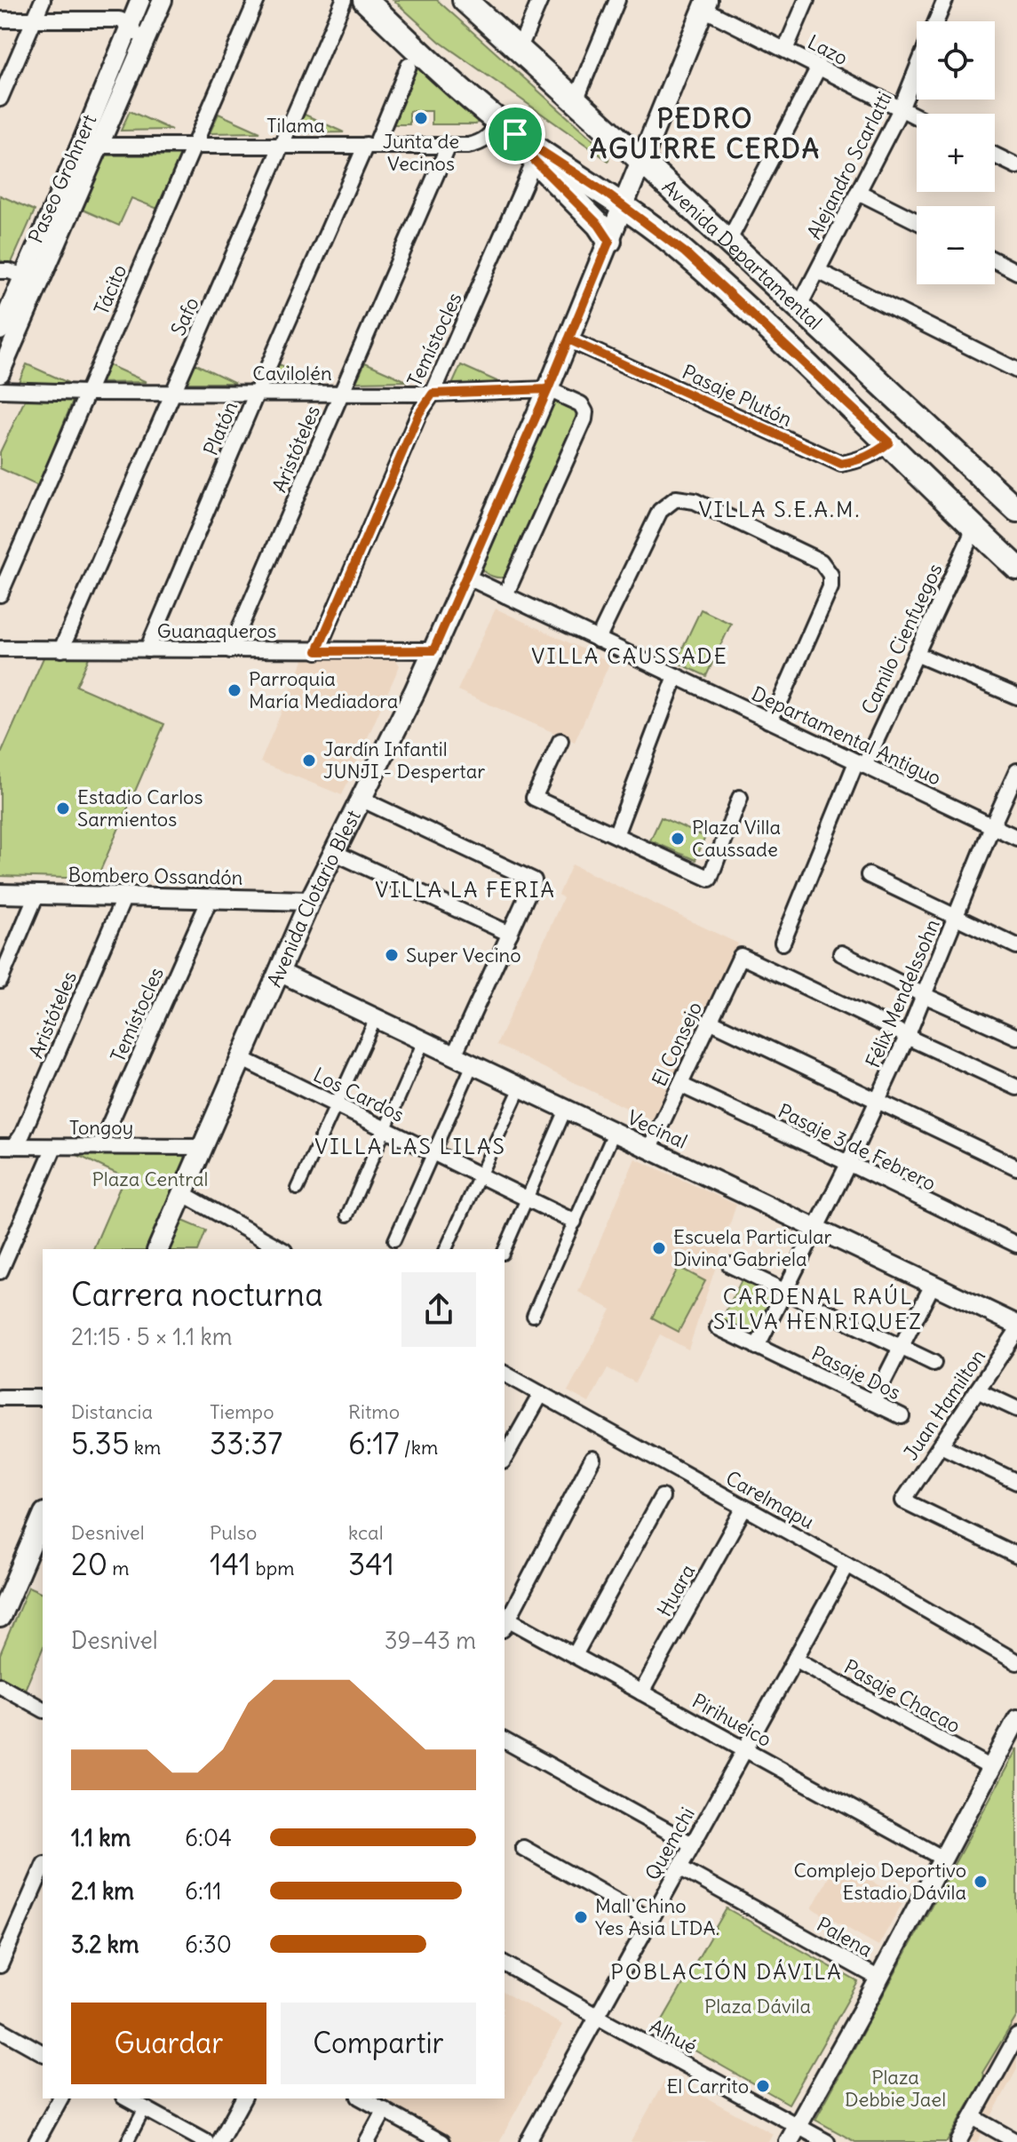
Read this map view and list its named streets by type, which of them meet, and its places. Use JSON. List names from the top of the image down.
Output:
{
  "streets": {
    "main road": ["Avenida Departamental", "Avenida Clotario Blest"],
    "street": [
      "Lazo",
      "Tilama",
      "Alejandro Scarlatti",
      "Paseo Grohnert",
      "Tácito",
      "Safo",
      "Temístocles",
      "Cavilolén",
      "Pasaje Plutón",
      "Platón",
      "Aristóteles",
      "Guanaqueros",
      "Camilo Cienfuegos",
      "Departamental Antiguo",
      "Bombero Ossandón",
      "Félix Mendelssohn",
      "El Consejo",
      "Los Cardos",
      "Tongoy",
      "Vecinal",
      "Pasaje 3 de Febrero",
      "Pasaje Dos",
      "Juan Hamilton",
      "Carelmapu",
      "Huara",
      "Pasaje Chacao",
      "Pirihueico",
      "Quemchi",
      "Palena",
      "Alhué"
    ]
  },
  "crossings": [
    ["Lazo", "Alejandro Scarlatti"],
    ["Lazo", "Avenida Clotario Blest"],
    ["Tilama", "Paseo Grohnert"],
    ["Tilama", "Avenida Departamental"],
    ["Tilama", "Tácito"],
    ["Tilama", "Safo"],
    ["Tilama", "Platón"],
    ["Tilama", "Aristóteles"],
    ["Alejandro Scarlatti", "Avenida Departamental"],
    ["Avenida Departamental", "Pasaje Plutón"],
    ["Avenida Departamental", "Camilo Cienfuegos"],
    ["Avenida Departamental", "Avenida Clotario Blest"],
    ["Tácito", "Cavilolén"],
    ["Safo", "Cavilolén"],
    ["Safo", "Guanaqueros"],
    ["Temístocles", "Cavilolén"],
    ["Temístocles", "Guanaqueros"],
    ["Temístocles", "Bombero Ossandón"],
    ["Temístocles", "Tongoy"],
    ["Cavilolén", "Platón"],
    ["Cavilolén", "Aristóteles"],
    ["Cavilolén", "Departamental Antiguo"],
    ["Cavilolén", "Avenida Clotario Blest"],
    ["Pasaje Plutón", "Avenida Clotario Blest"],
    ["Platón", "Guanaqueros"],
    ["Aristóteles", "Guanaqueros"],
    ["Aristóteles", "Bombero Ossandón"],
    ["Aristóteles", "Tongoy"],
    ["Guanaqueros", "Avenida Clotario Blest"],
    ["Camilo Cienfuegos", "Departamental Antiguo"],
    ["Departamental Antiguo", "Avenida Clotario Blest"],
    ["Departamental Antiguo", "Félix Mendelssohn"],
    ["Bombero Ossandón", "Avenida Clotario Blest"],
    ["Avenida Clotario Blest", "Los Cardos"],
    ["Avenida Clotario Blest", "Tongoy"],
    ["Avenida Clotario Blest", "Vecinal"],
    ["Félix Mendelssohn", "El Consejo"],
    ["Félix Mendelssohn", "Vecinal"],
    ["Félix Mendelssohn", "Pasaje 3 de Febrero"],
    ["Félix Mendelssohn", "Pasaje Dos"],
    ["El Consejo", "Vecinal"],
    ["El Consejo", "Pasaje 3 de Febrero"],
    ["Carelmapu", "Huara"],
    ["Carelmapu", "Quemchi"],
    ["Huara", "Pirihueico"],
    ["Pasaje Chacao", "Quemchi"],
    ["Pirihueico", "Quemchi"],
    ["Quemchi", "Palena"],
    ["Quemchi", "Alhué"]
  ],
  "districts": [
    "PEDRO AGUIRRE CERDA",
    "VILLA S.E.A.M.",
    "VILLA CAUSSADE",
    "VILLA LA FERIA",
    "VILLA LAS LILAS",
    "CARDENAL RAÚL SILVA HENRIQUEZ",
    "POBLACIÓN DÁVILA"
  ],
  "parks": ["Plaza Central", "Plaza Dávila", "Plaza Debbie Jael"],
  "places": [
    "Junta de Vecinos",
    "Parroquia María Mediadora",
    "Jardín Infantil JUNJI - Despertar",
    "Estadio Carlos Sarmientos",
    "Plaza Villa Caussade",
    "Super Vecino",
    "Escuela Particular Divina Gabriela",
    "Complejo Deportivo Estadio Dávila",
    "Mall Chino Yes Asia LTDA.",
    "El Carrito"
  ],
  "page": {
    "map_buttons": ["+", "−"],
    "heading": ["Carrera nocturna", "21:15 · 5 × 1.1 km"],
    "stats": [
      ["Distancia", "5.35 km"],
      ["Tiempo", "33:37"],
      ["Ritmo", "6:17 /km"],
      ["Desnivel", "20 m"],
      ["Pulso", "141 bpm"],
      ["kcal", "341"]
    ],
    "chart": ["Desnivel", "39–43 m"],
    "list": [
      {
        "name": "1.1 km",
        "note": "6:04"
      },
      {
        "name": "2.1 km",
        "note": "6:11"
      },
      {
        "name": "3.2 km",
        "note": "6:30"
      }
    ],
    "buttons": ["Guardar", "Compartir"]
  }
}
